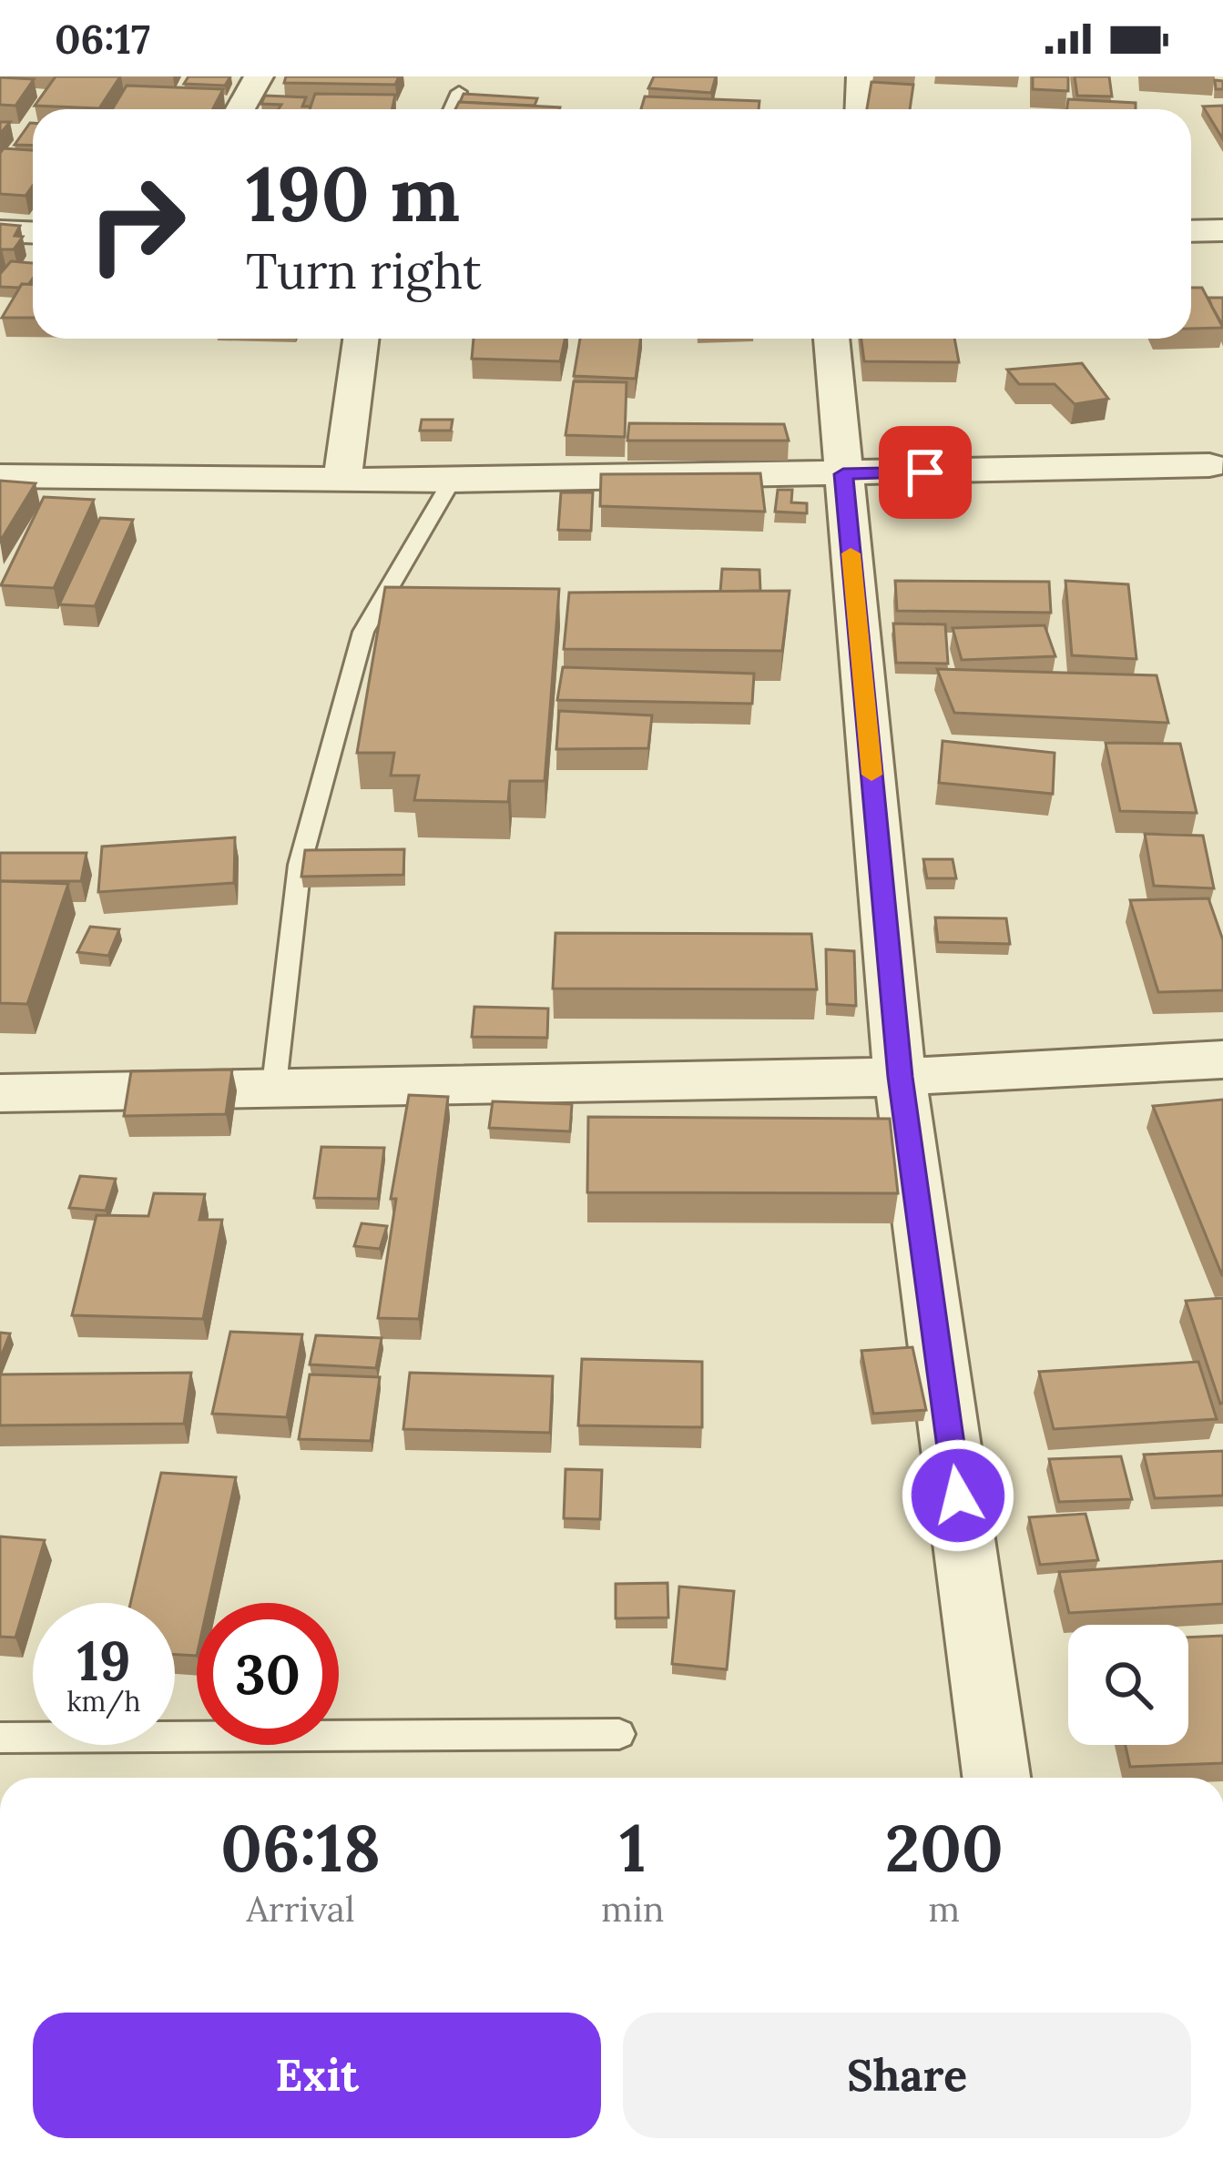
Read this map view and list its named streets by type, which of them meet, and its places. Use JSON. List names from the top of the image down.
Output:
{
  "page": {
    "status": "06:17",
    "turn": ["190 m", "Turn right"],
    "speed": "19 km/h",
    "limit": "30",
    "eta": [
      "06:18",
      "Arrival",
      "1",
      "min",
      "200",
      "m"
    ],
    "buttons": ["Exit", "Share"]
  }
}
